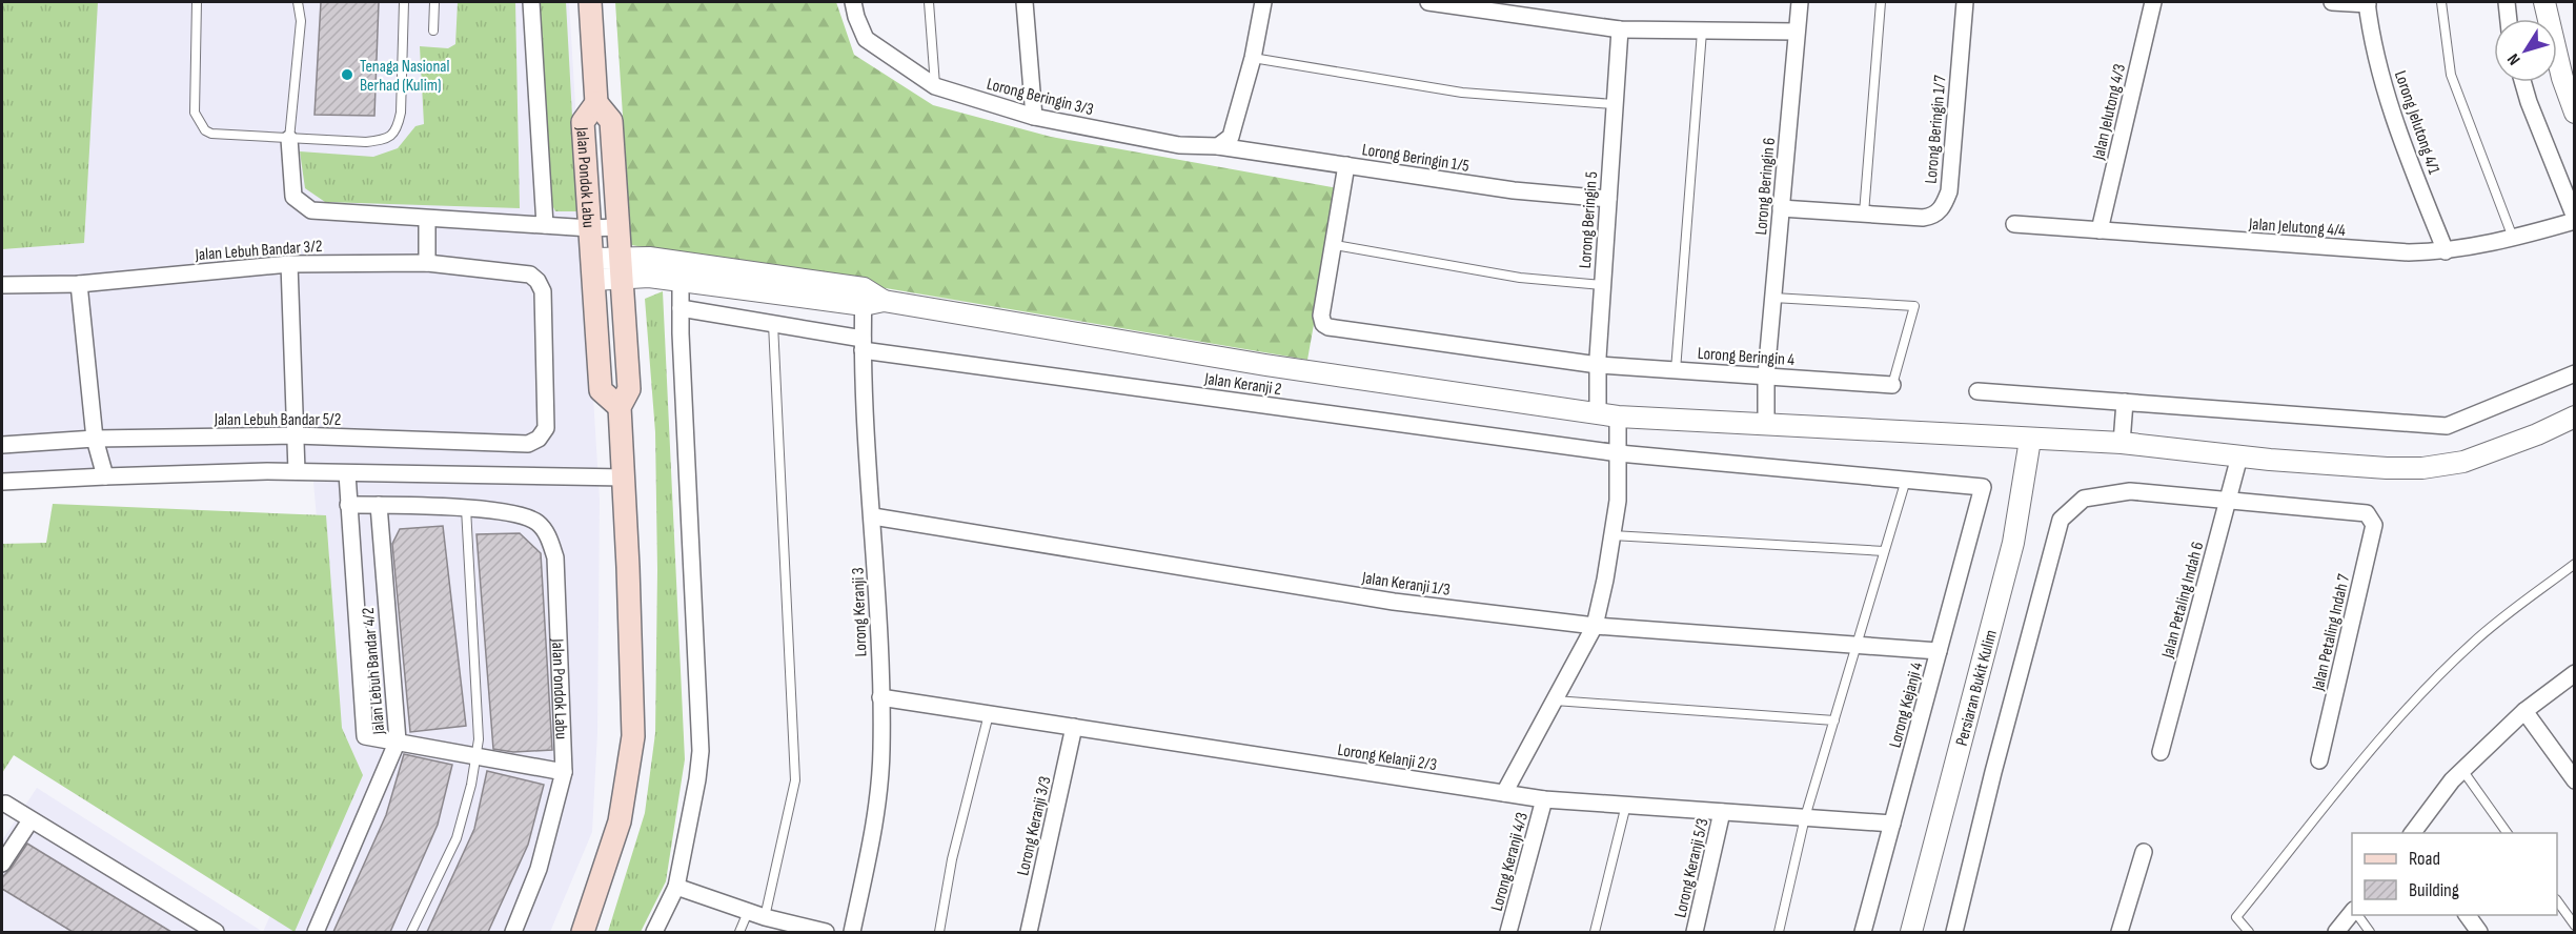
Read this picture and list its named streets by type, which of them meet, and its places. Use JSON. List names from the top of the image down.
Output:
{
  "streets": {
    "main road": ["Jalan Pondok Labu"],
    "street": [
      "Lorong Beringin 3/3",
      "Jalan Jelutong 4/3",
      "Lorong Jelutong 4/1",
      "Lorong Beringin 1/7",
      "Lorong Beringin 1/5",
      "Lorong Beringin 6",
      "Lorong Beringin 5",
      "Jalan Jelutong 4/4",
      "Jalan Lebuh Bandar 3/2",
      "Lorong Beringin 4",
      "Jalan Keranji 2",
      "Jalan Lebuh Bandar 5/2",
      "Jalan Keranji 1/3",
      "Jalan Petaling Indah 6",
      "Lorong Keranji 3",
      "Jalan Petaling Indah 7",
      "Jalan Lebuh Bandar 4/2",
      "Persiaran Bukit Kulim",
      "Lorong Kejanji 4",
      "Lorong Kelanji 2/3",
      "Lorong Keranji 3/3",
      "Lorong Keranji 4/3",
      "Lorong Keranji 5/3"
    ]
  },
  "crossings": [
    ["Lorong Beringin 3/3", "Lorong Beringin 1/5"],
    ["Jalan Jelutong 4/3", "Jalan Jelutong 4/4"],
    ["Lorong Jelutong 4/1", "Jalan Jelutong 4/4"],
    ["Lorong Beringin 1/7", "Lorong Beringin 6"],
    ["Lorong Beringin 1/5", "Lorong Beringin 5"],
    ["Lorong Beringin 1/5", "Lorong Beringin 4"],
    ["Jalan Pondok Labu", "Jalan Lebuh Bandar 4/2"],
    ["Lorong Beringin 6", "Lorong Beringin 4"],
    ["Lorong Beringin 5", "Lorong Beringin 4"],
    ["Lorong Beringin 5", "Jalan Keranji 2"],
    ["Lorong Beringin 5", "Jalan Keranji 1/3"],
    ["Lorong Beringin 5", "Lorong Kelanji 2/3"],
    ["Jalan Lebuh Bandar 3/2", "Jalan Lebuh Bandar 5/2"],
    ["Jalan Keranji 2", "Lorong Keranji 3"],
    ["Jalan Keranji 2", "Lorong Kejanji 4"],
    ["Jalan Keranji 1/3", "Lorong Keranji 3"],
    ["Jalan Keranji 1/3", "Lorong Kejanji 4"],
    ["Jalan Petaling Indah 6", "Jalan Petaling Indah 7"],
    ["Lorong Keranji 3", "Lorong Kelanji 2/3"],
    ["Lorong Kejanji 4", "Lorong Kelanji 2/3"],
    ["Lorong Kelanji 2/3", "Lorong Keranji 3/3"],
    ["Lorong Kelanji 2/3", "Lorong Keranji 4/3"],
    ["Lorong Kelanji 2/3", "Lorong Keranji 5/3"]
  ],
  "places": ["Tenaga Nasional Berhad (Kulim)"],
  "legend": ["Road", "Building"],
  "north": "bottom left"
}
